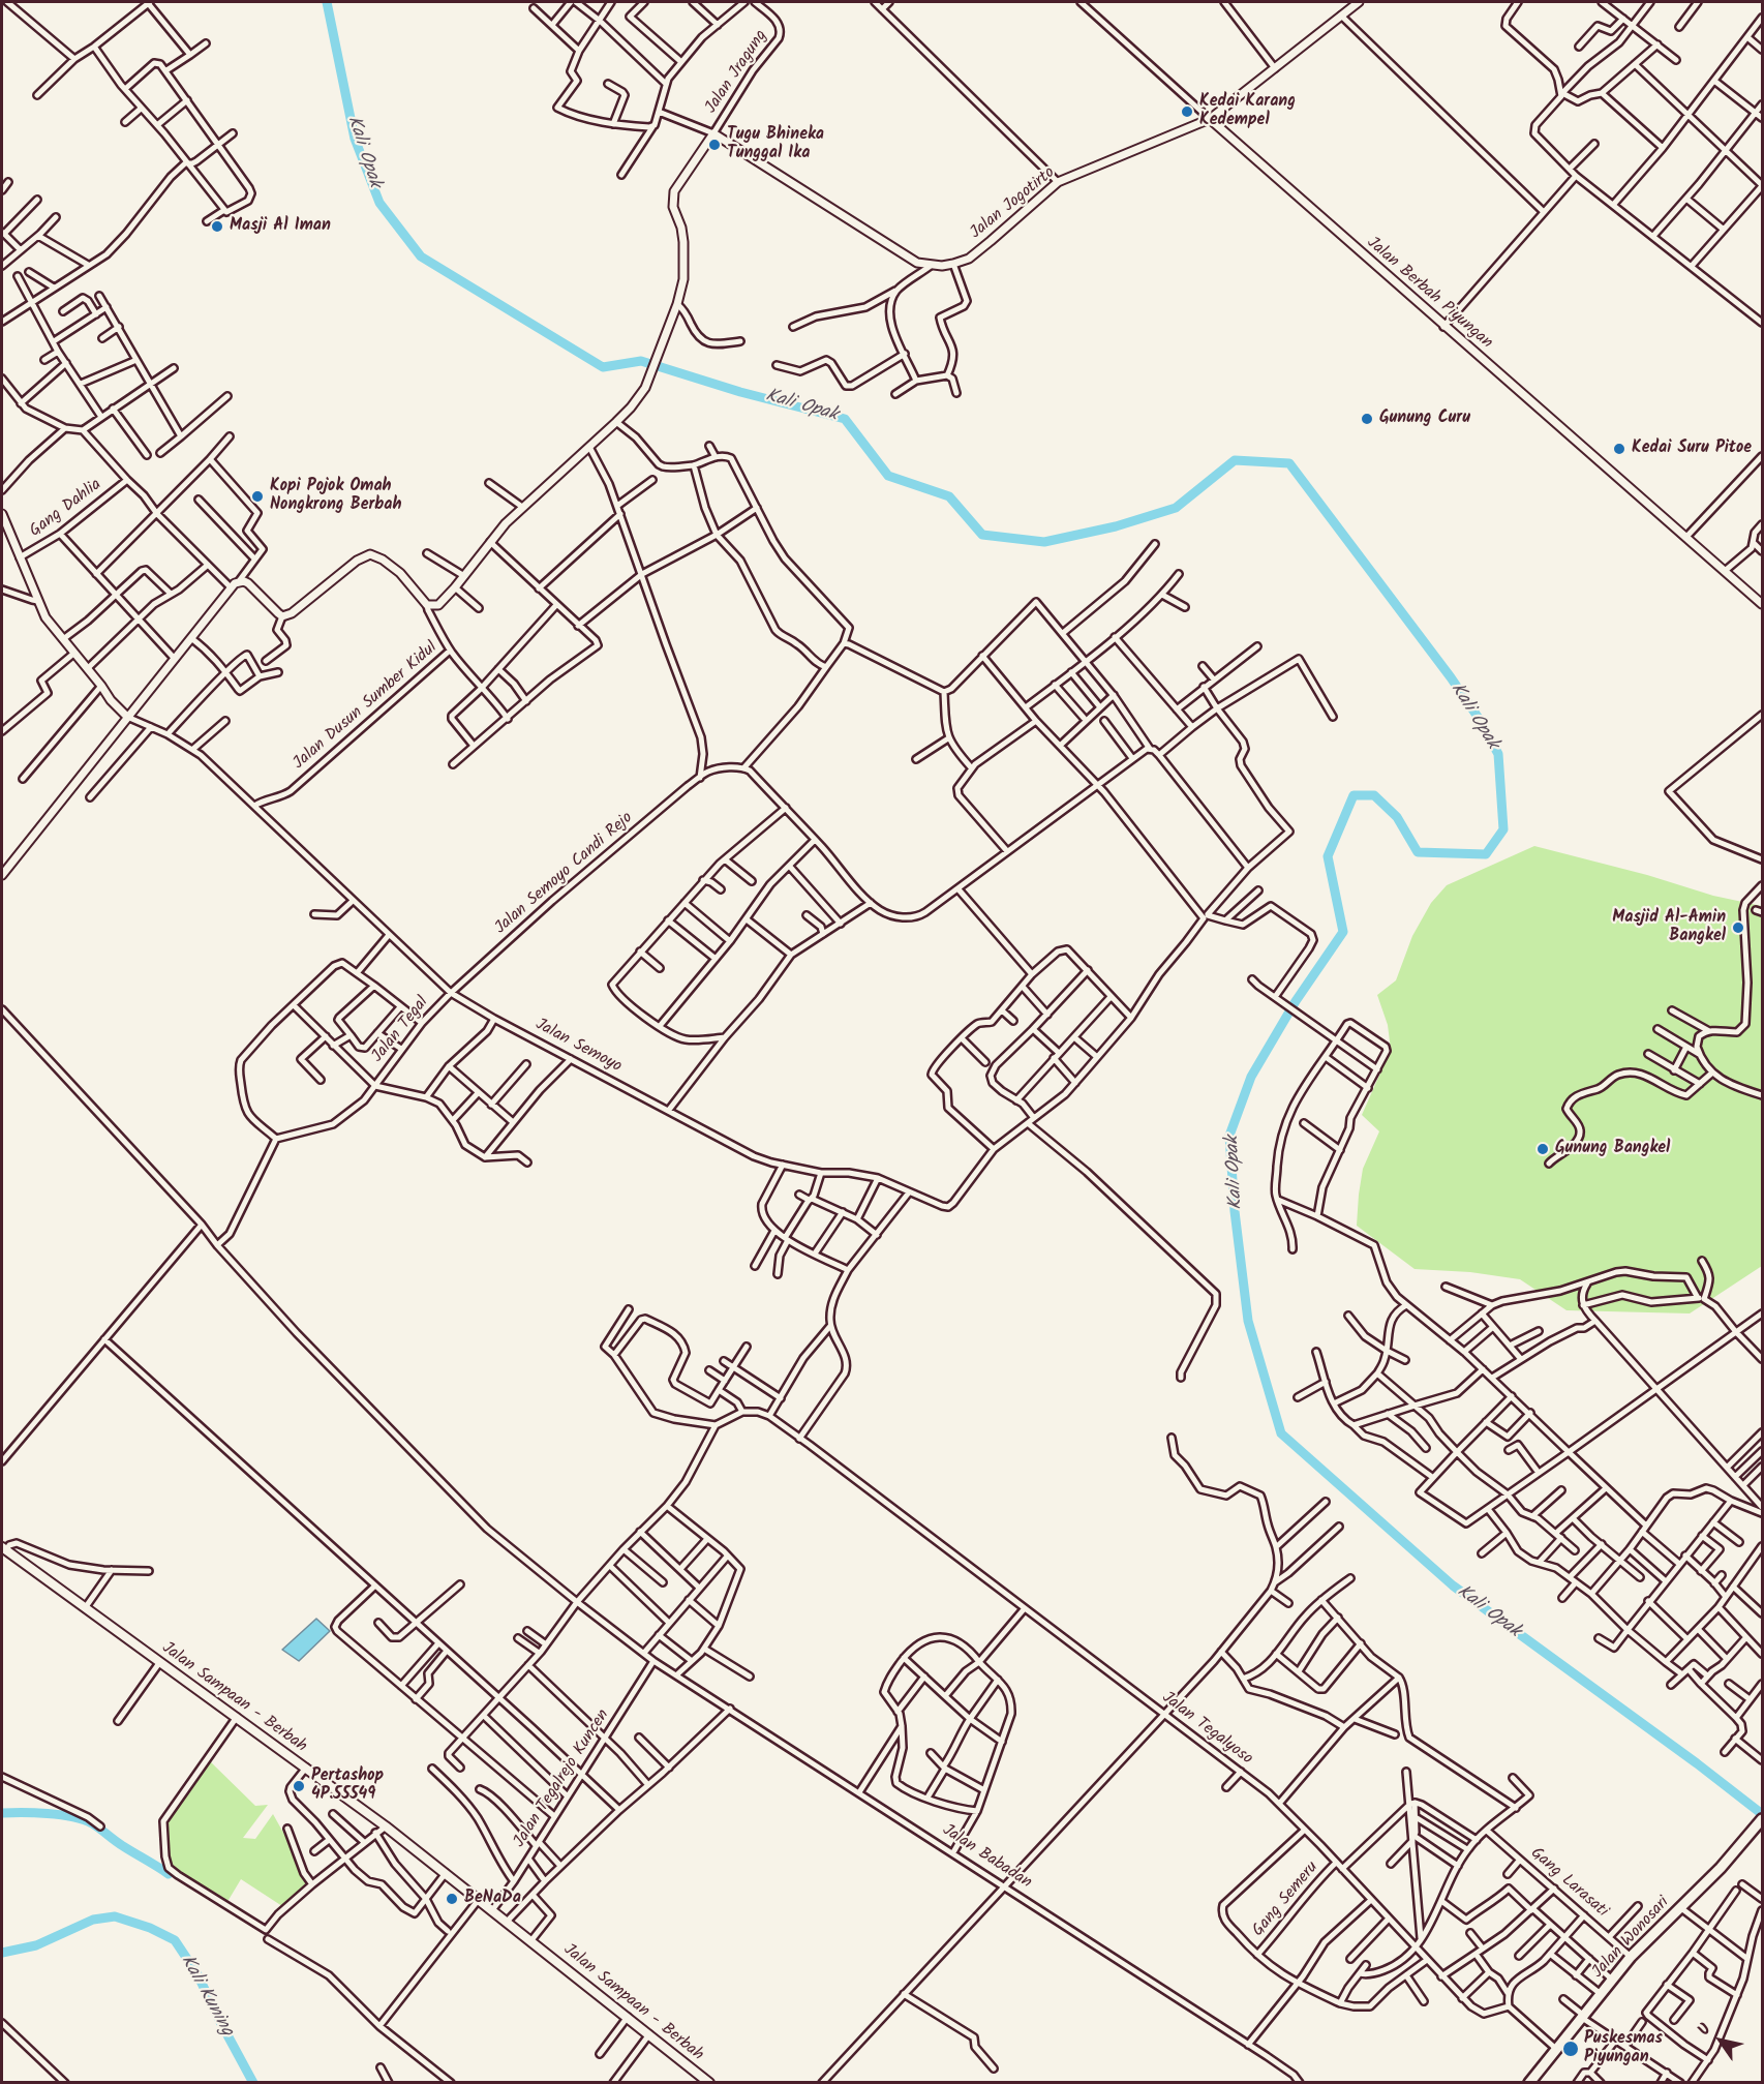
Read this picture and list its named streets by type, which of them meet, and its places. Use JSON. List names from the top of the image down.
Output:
{
  "streets": {
    "highway": ["Jalan Wonosari"],
    "main road": ["Jalan Sampaan - Berbah"],
    "street": [
      "Jalan Jragung",
      "Jalan Jogotirto",
      "Jalan Berbah Piyungan",
      "Gang Dahlia",
      "Jalan Dusun Sumber Kidul",
      "Jalan Semoyo Candi Rejo",
      "Jalan Tegal",
      "Jalan Semoyo",
      "Jalan Tegalyoso",
      "Jalan Tegalrejo Kuncen",
      "Jalan Babadan",
      "Gang Larasati",
      "Gang Semeru"
    ]
  },
  "crossings": [
    ["Jalan Jragung", "Jalan Jogotirto"],
    ["Jalan Jogotirto", "Jalan Berbah Piyungan"],
    ["Jalan Dusun Sumber Kidul", "Jalan Semoyo"],
    ["Jalan Semoyo Candi Rejo", "Jalan Tegal"],
    ["Jalan Semoyo Candi Rejo", "Jalan Semoyo"],
    ["Jalan Tegal", "Jalan Semoyo"],
    ["Jalan Sampaan - Berbah", "Jalan Tegalrejo Kuncen"],
    ["Jalan Tegalyoso", "Gang Semeru"],
    ["Jalan Tegalrejo Kuncen", "Jalan Babadan"],
    ["Gang Larasati", "Jalan Wonosari"]
  ],
  "water": ["Kali Opak", "Kali Kuning"],
  "places": [
    "Kedai Karang Kedempel",
    "Tugu Bhineka Tunggal Ika",
    "Masji Al Iman",
    "Gunung Curu",
    "Kedai Suru Pitoe",
    "Kopi Pojok Omah Nongkrong Berbah",
    "Masjid Al-Amin Bangkel",
    "Gunung Bangkel",
    "Pertashop 4P.55549",
    "BeNaDa",
    "Puskesmas Piyungan"
  ],
  "north": "top left"
}
